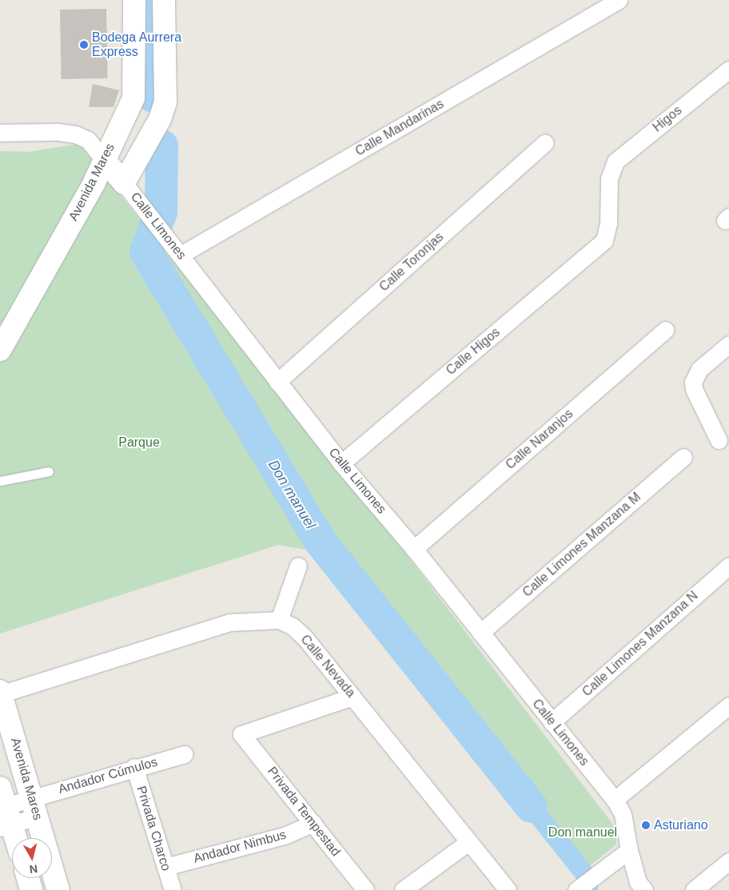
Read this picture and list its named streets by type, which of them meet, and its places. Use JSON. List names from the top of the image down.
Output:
{
  "streets": {
    "main road": ["Avenida Mares", "Calle Limones"],
    "street": [
      "Higos",
      "Calle Mandarinas",
      "Calle Toronjas",
      "Calle Higos",
      "Calle Naranjos",
      "Calle Limones Manzana M",
      "Calle Limones Manzana N",
      "Calle Nevada",
      "Andador Cúmulos",
      "Privada Tempestad",
      "Privada Charco",
      "Andador Nimbus"
    ]
  },
  "crossings": [
    ["Higos", "Calle Higos"],
    ["Calle Mandarinas", "Calle Limones"],
    ["Avenida Mares", "Calle Limones"],
    ["Avenida Mares", "Andador Cúmulos"],
    ["Calle Limones", "Calle Toronjas"],
    ["Calle Limones", "Calle Higos"],
    ["Calle Limones", "Calle Naranjos"],
    ["Calle Limones", "Calle Limones Manzana M"],
    ["Calle Limones", "Calle Limones Manzana N"],
    ["Calle Nevada", "Privada Tempestad"],
    ["Andador Cúmulos", "Privada Charco"],
    ["Privada Tempestad", "Andador Nimbus"],
    ["Privada Charco", "Andador Nimbus"]
  ],
  "water": ["Don manuel"],
  "parks": ["Parque", "Don manuel"],
  "places": ["Bodega Aurrera Express", "Asturiano"],
  "north": "bottom"
}
